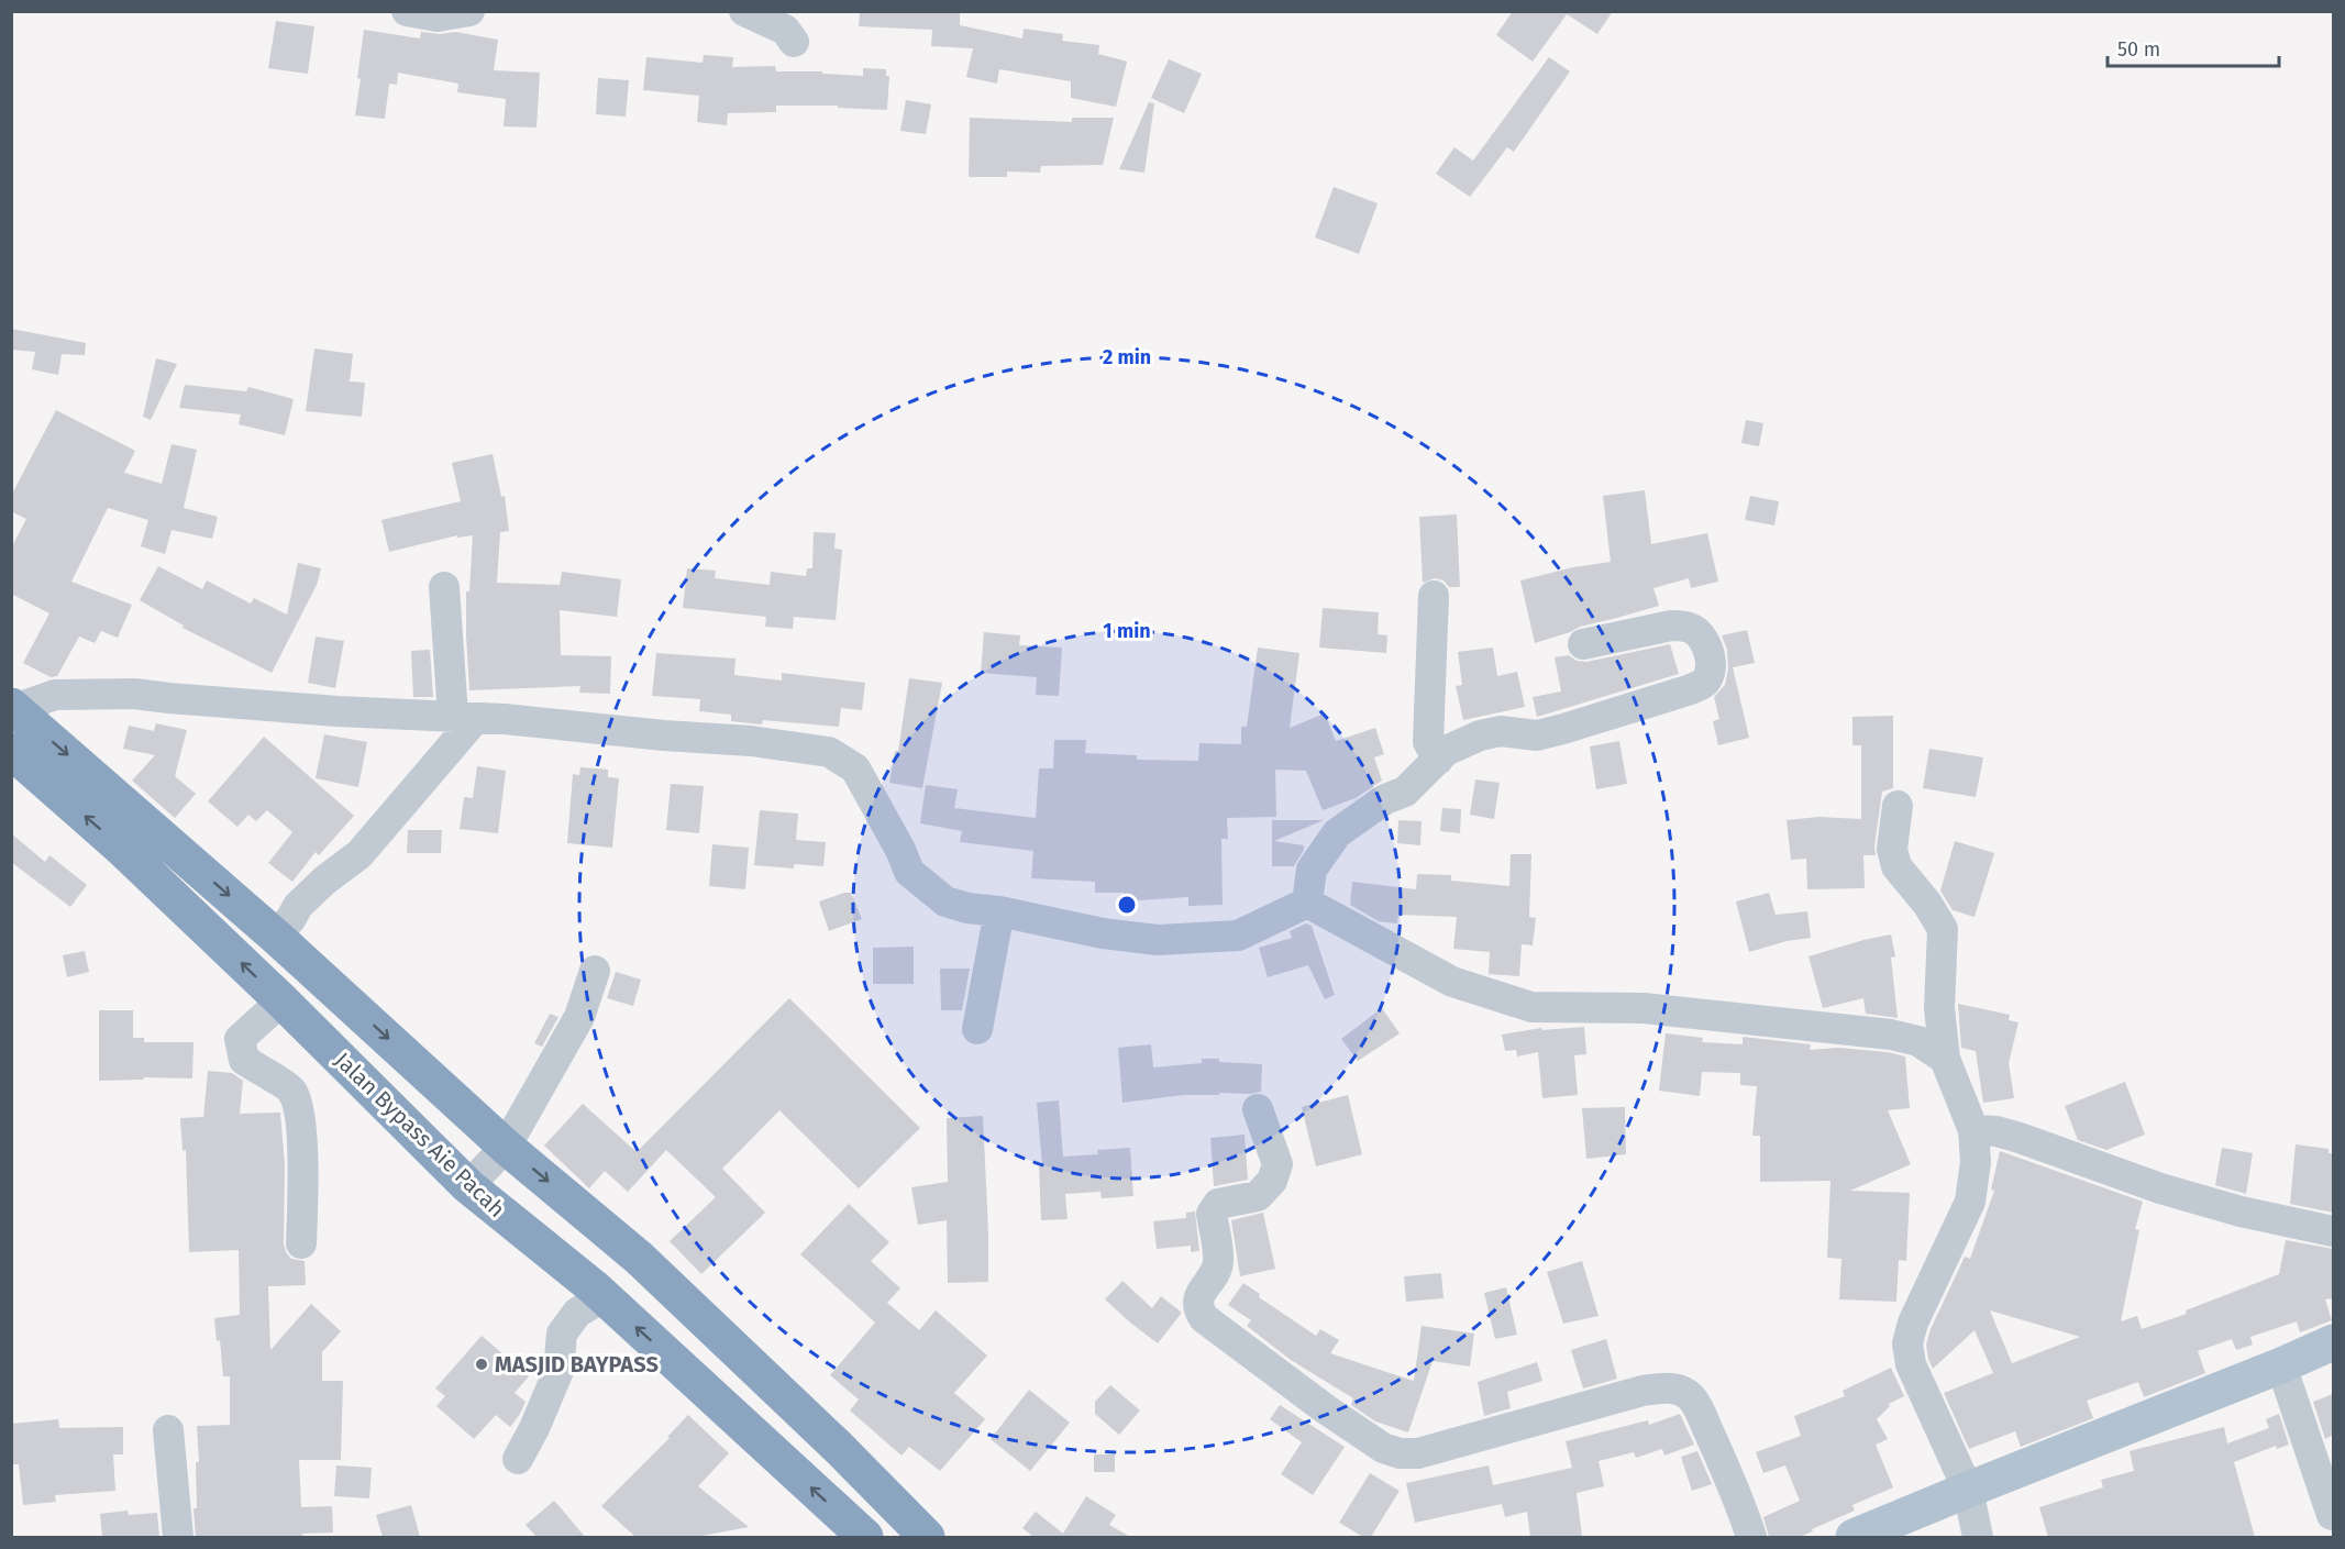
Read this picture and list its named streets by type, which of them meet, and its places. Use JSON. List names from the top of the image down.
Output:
{
  "streets": {
    "highway": ["Jalan Bypass Aie Pacah"]
  },
  "places": ["MASJID BAYPASS"],
  "scale_bar": "50 m",
  "rings": ["2 min", "1 min"]
}
